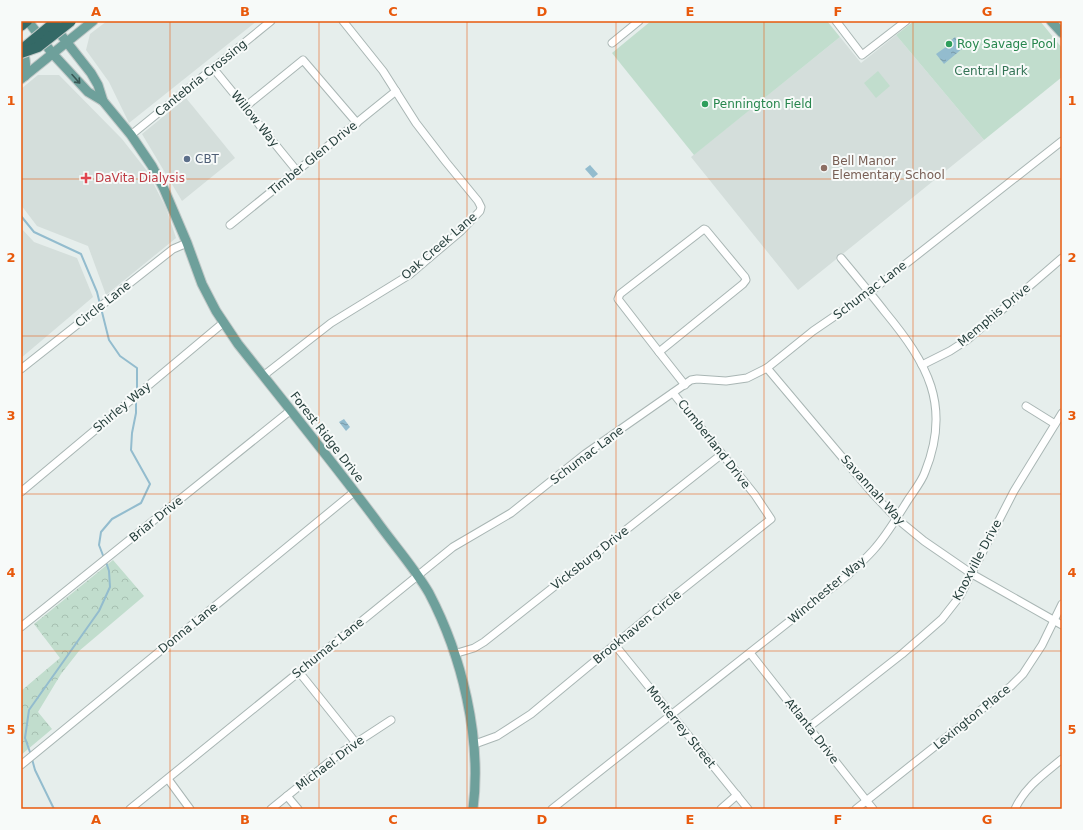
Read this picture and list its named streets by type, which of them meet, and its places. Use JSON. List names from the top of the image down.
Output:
{
  "streets": {
    "main road": ["Forest Ridge Drive"],
    "street": [
      "Cantebria Crossing",
      "Willow Way",
      "Timber Glen Drive",
      "Oak Creek Lane",
      "Schumac Lane",
      "Circle Lane",
      "Memphis Drive",
      "Shirley Way",
      "Cumberland Drive",
      "Savannah Way",
      "Briar Drive",
      "Vicksburg Drive",
      "Knoxville Drive",
      "Winchester Way",
      "Brookhaven Circle",
      "Donna Lane",
      "Lexington Place",
      "Monterrey Street",
      "Atlanta Drive",
      "Michael Drive"
    ]
  },
  "crossings": [
    ["Cantebria Crossing", "Willow Way"],
    ["Cantebria Crossing", "Forest Ridge Drive"],
    ["Willow Way", "Timber Glen Drive"],
    ["Timber Glen Drive", "Oak Creek Lane"],
    ["Oak Creek Lane", "Forest Ridge Drive"],
    ["Schumac Lane", "Forest Ridge Drive"],
    ["Schumac Lane", "Cumberland Drive"],
    ["Schumac Lane", "Savannah Way"],
    ["Schumac Lane", "Winchester Way"],
    ["Circle Lane", "Forest Ridge Drive"],
    ["Memphis Drive", "Winchester Way"],
    ["Shirley Way", "Forest Ridge Drive"],
    ["Forest Ridge Drive", "Briar Drive"],
    ["Forest Ridge Drive", "Vicksburg Drive"],
    ["Forest Ridge Drive", "Brookhaven Circle"],
    ["Forest Ridge Drive", "Donna Lane"],
    ["Cumberland Drive", "Vicksburg Drive"],
    ["Cumberland Drive", "Brookhaven Circle"],
    ["Savannah Way", "Knoxville Drive"],
    ["Savannah Way", "Winchester Way"],
    ["Savannah Way", "Lexington Place"],
    ["Knoxville Drive", "Atlanta Drive"],
    ["Winchester Way", "Monterrey Street"],
    ["Winchester Way", "Atlanta Drive"],
    ["Brookhaven Circle", "Monterrey Street"],
    ["Lexington Place", "Atlanta Drive"]
  ],
  "parks": ["Central Park"],
  "places": {
    "other": [
      "Roy Savage Pool",
      "Pennington Field",
      "CBT",
      "Bell Manor Elementary School"
    ],
    "health": ["DaVita Dialysis"]
  },
  "grid": {
    "columns": [
      "A",
      "B",
      "C",
      "D",
      "E",
      "F",
      "G"
    ],
    "rows": [
      "1",
      "2",
      "3",
      "4",
      "5"
    ]
  }
}
